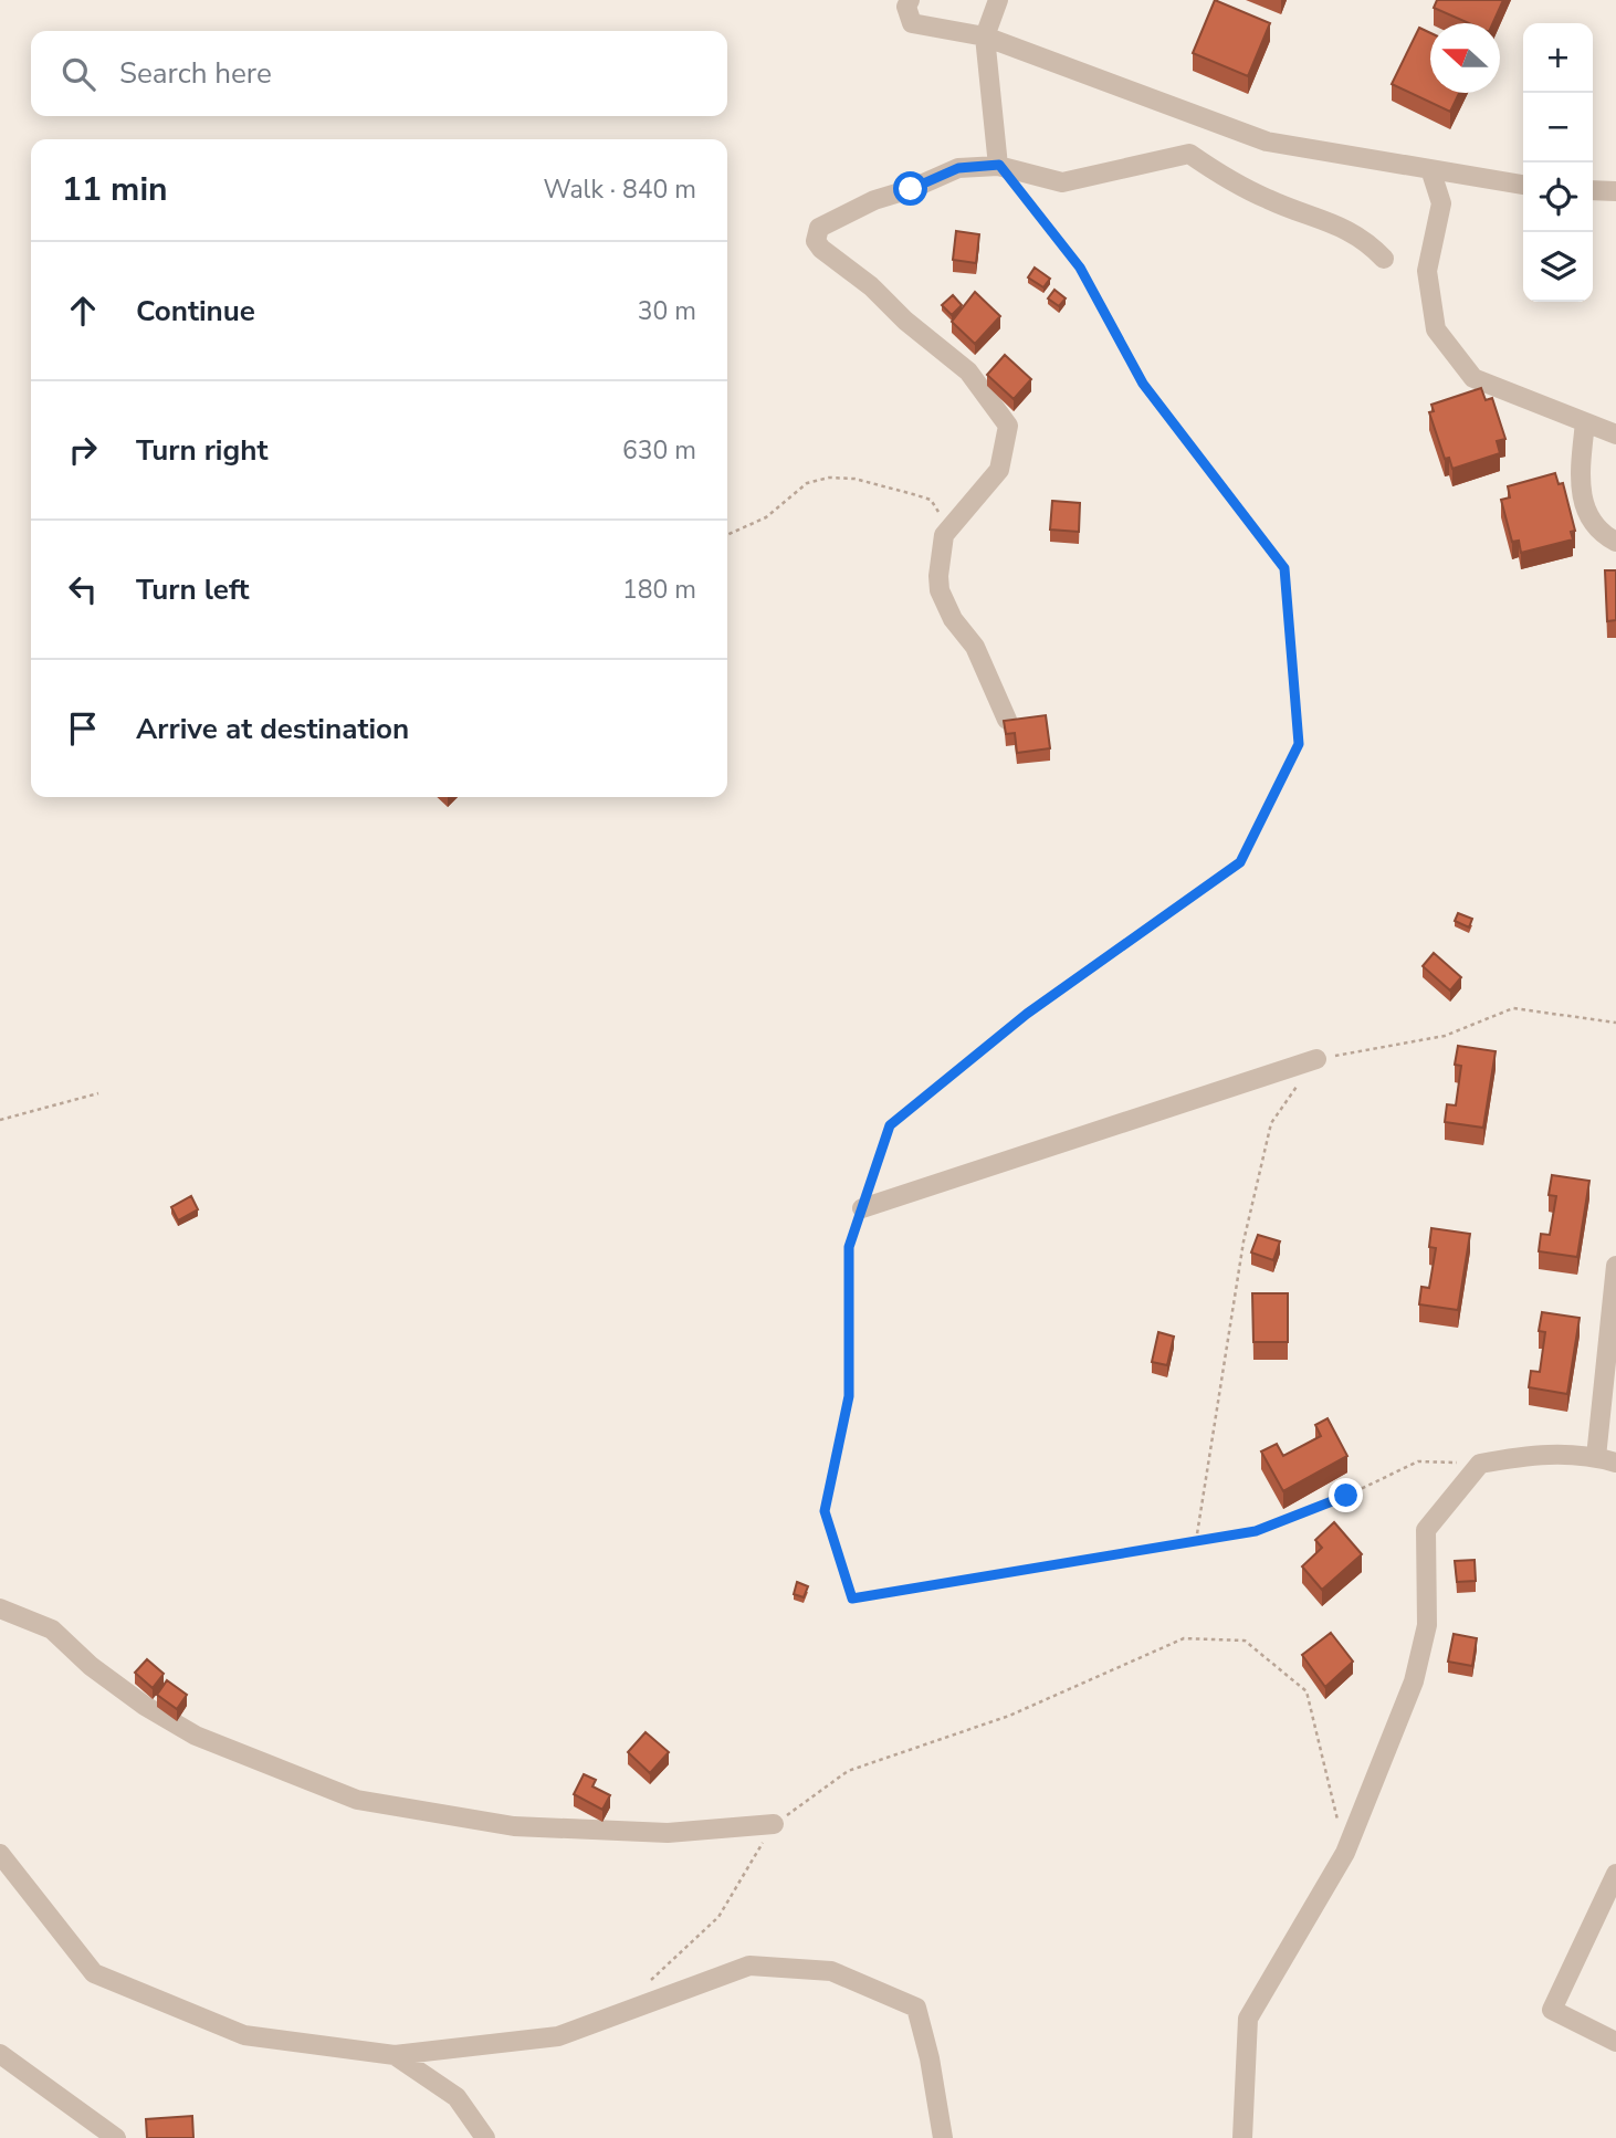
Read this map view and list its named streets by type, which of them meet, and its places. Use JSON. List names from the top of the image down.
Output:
{
  "north": "left",
  "page": {
    "map_buttons": ["+", "−"],
    "search": "Search here",
    "heading": ["11 min", "Walk · 840 m"],
    "list": [
      ["Continue", "30 m"],
      ["Turn right", "630 m"],
      ["Turn left", "180 m"],
      "Arrive at destination"
    ]
  }
}
